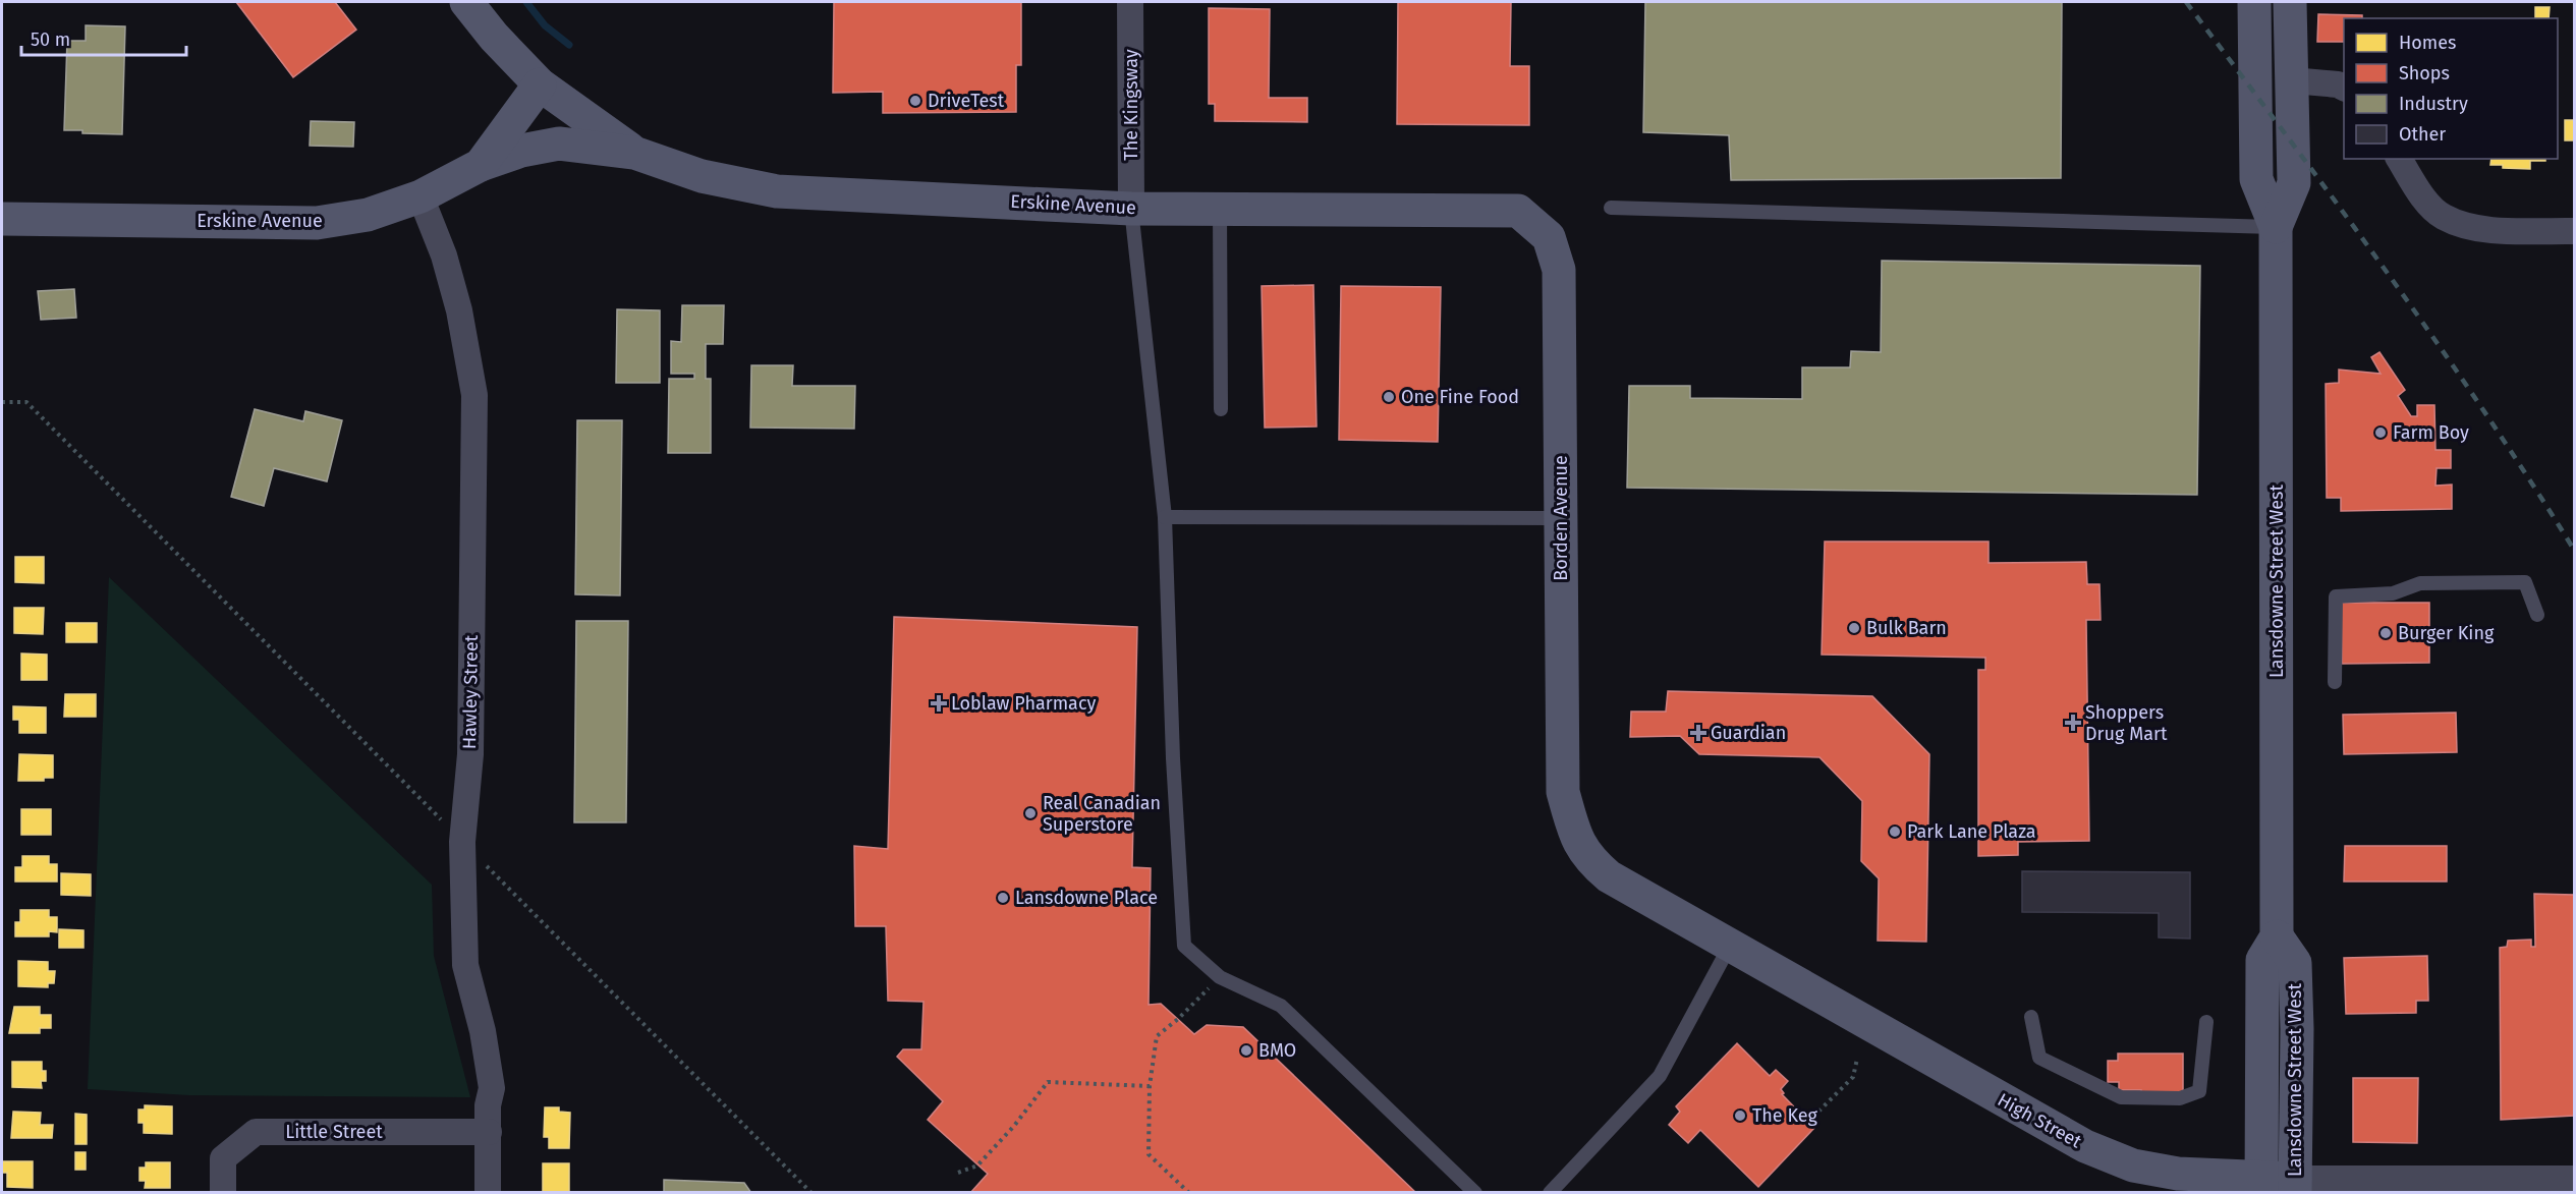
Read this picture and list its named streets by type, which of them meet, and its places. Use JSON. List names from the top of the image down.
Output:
{
  "streets": {
    "street": [
      "The Kingsway",
      "Erskine Avenue",
      "Borden Avenue",
      "Lansdowne Street West",
      "Hawley Street",
      "High Street",
      "Little Street"
    ]
  },
  "crossings": [
    ["The Kingsway", "Erskine Avenue"],
    ["Erskine Avenue", "Borden Avenue"],
    ["Erskine Avenue", "Hawley Street"],
    ["Borden Avenue", "High Street"],
    ["Lansdowne Street West", "High Street"],
    ["Hawley Street", "Little Street"]
  ],
  "places": {
    "other": [
      "DriveTest",
      "One Fine Food",
      "Farm Boy",
      "Bulk Barn",
      "Burger King",
      "Real Canadian Superstore",
      "Park Lane Plaza",
      "Lansdowne Place",
      "BMO",
      "The Keg"
    ],
    "health": ["Loblaw Pharmacy", "Shoppers Drug Mart", "Guardian"]
  },
  "legend": [
    "Homes",
    "Shops",
    "Industry",
    "Other"
  ],
  "scale_bar": "50 m"
}
